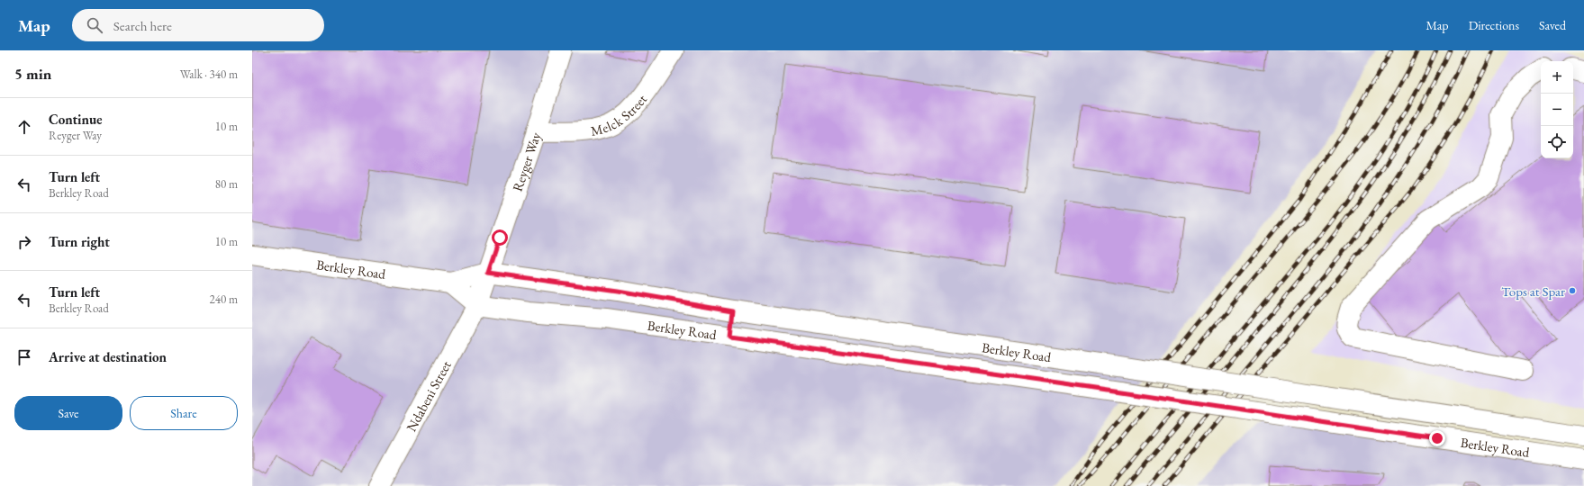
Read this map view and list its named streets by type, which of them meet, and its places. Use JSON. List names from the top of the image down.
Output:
{
  "streets": {
    "main road": [
      "Melck Street",
      "Reyger Way",
      "Berkley Road",
      "Ndabeni Street"
    ]
  },
  "crossings": [
    ["Melck Street", "Reyger Way"],
    ["Reyger Way", "Berkley Road"],
    ["Reyger Way", "Ndabeni Street"],
    ["Berkley Road", "Ndabeni Street"]
  ],
  "places": ["Tops at Spar"],
  "page": {
    "header": "Map",
    "search": "Search here",
    "nav": ["Map", "Directions", "Saved"],
    "heading": ["5 min", "Walk · 340 m"],
    "map_buttons": ["+", "−"],
    "list": [
      ["Continue", "Reyger Way", "10 m"],
      ["Turn left", "Berkley Road", "80 m"],
      ["Turn right", "10 m"],
      ["Turn left", "Berkley Road", "240 m"],
      "Arrive at destination"
    ],
    "buttons": ["Save", "Share"]
  }
}
